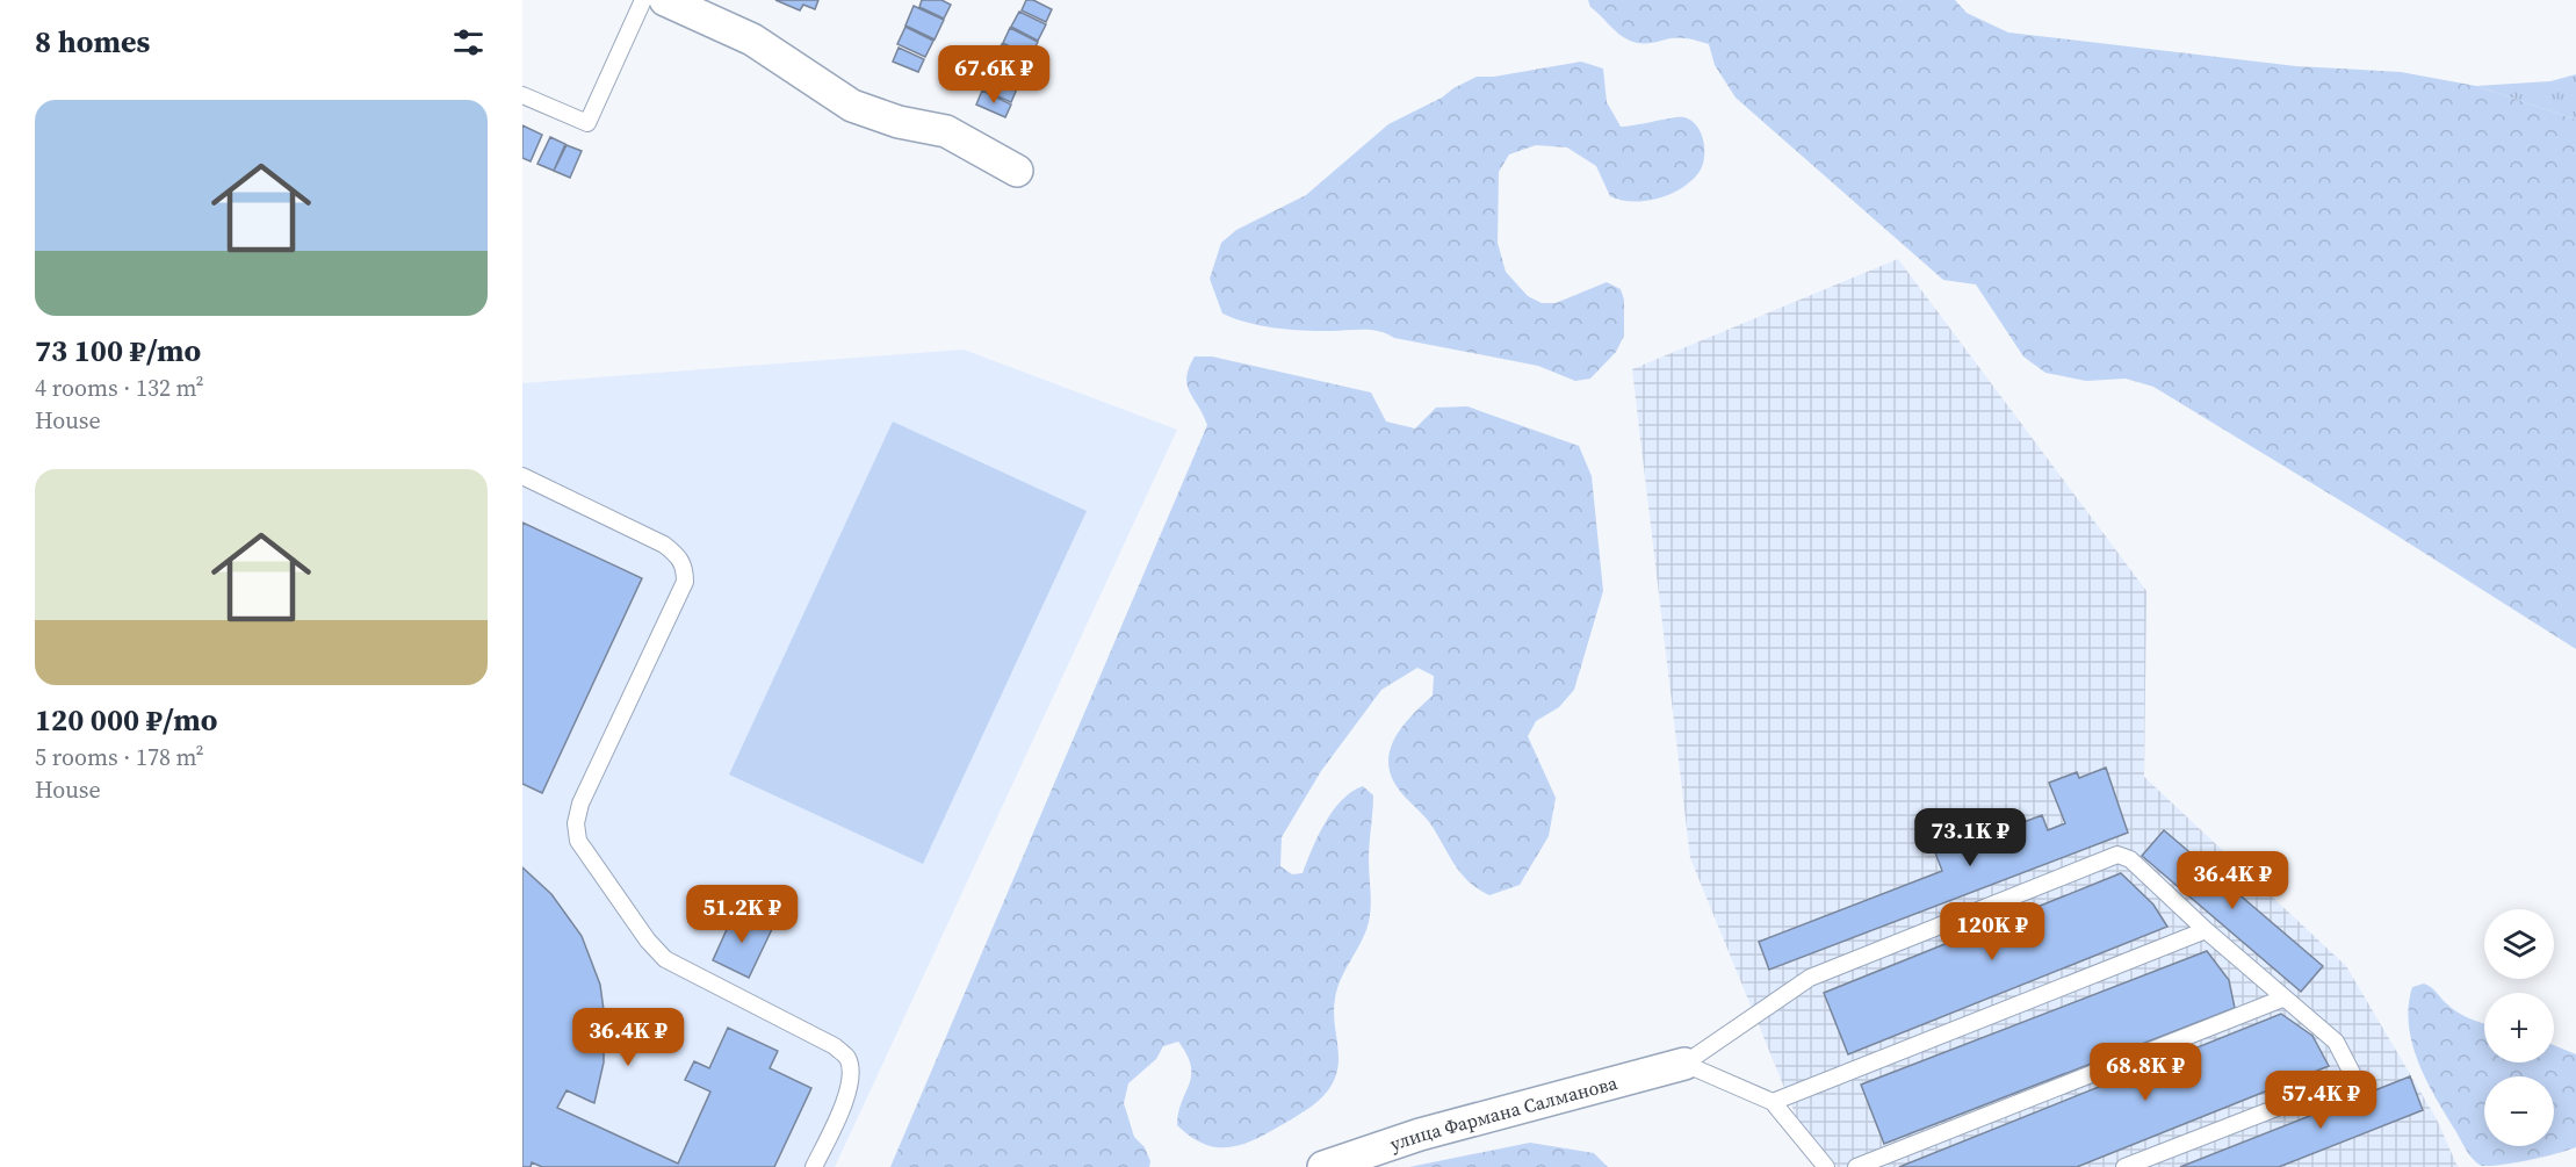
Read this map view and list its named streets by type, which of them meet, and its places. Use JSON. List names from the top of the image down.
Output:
{
  "streets": {
    "street": ["улица Фармана Салманова"]
  },
  "page": {
    "heading": "8 homes",
    "price": [
      "67.6K ₽",
      "73.1K ₽",
      "36.4K ₽",
      "51.2K ₽",
      "120K ₽",
      "36.4K ₽",
      "68.8K ₽",
      "57.4K ₽"
    ],
    "list": [
      {
        "name": "73 100 ₽/mo",
        "note": "4 rooms · 132 m² · House"
      },
      {
        "name": "120 000 ₽/mo",
        "note": "5 rooms · 178 m² · House"
      }
    ],
    "map_buttons": ["+", "−"]
  }
}
